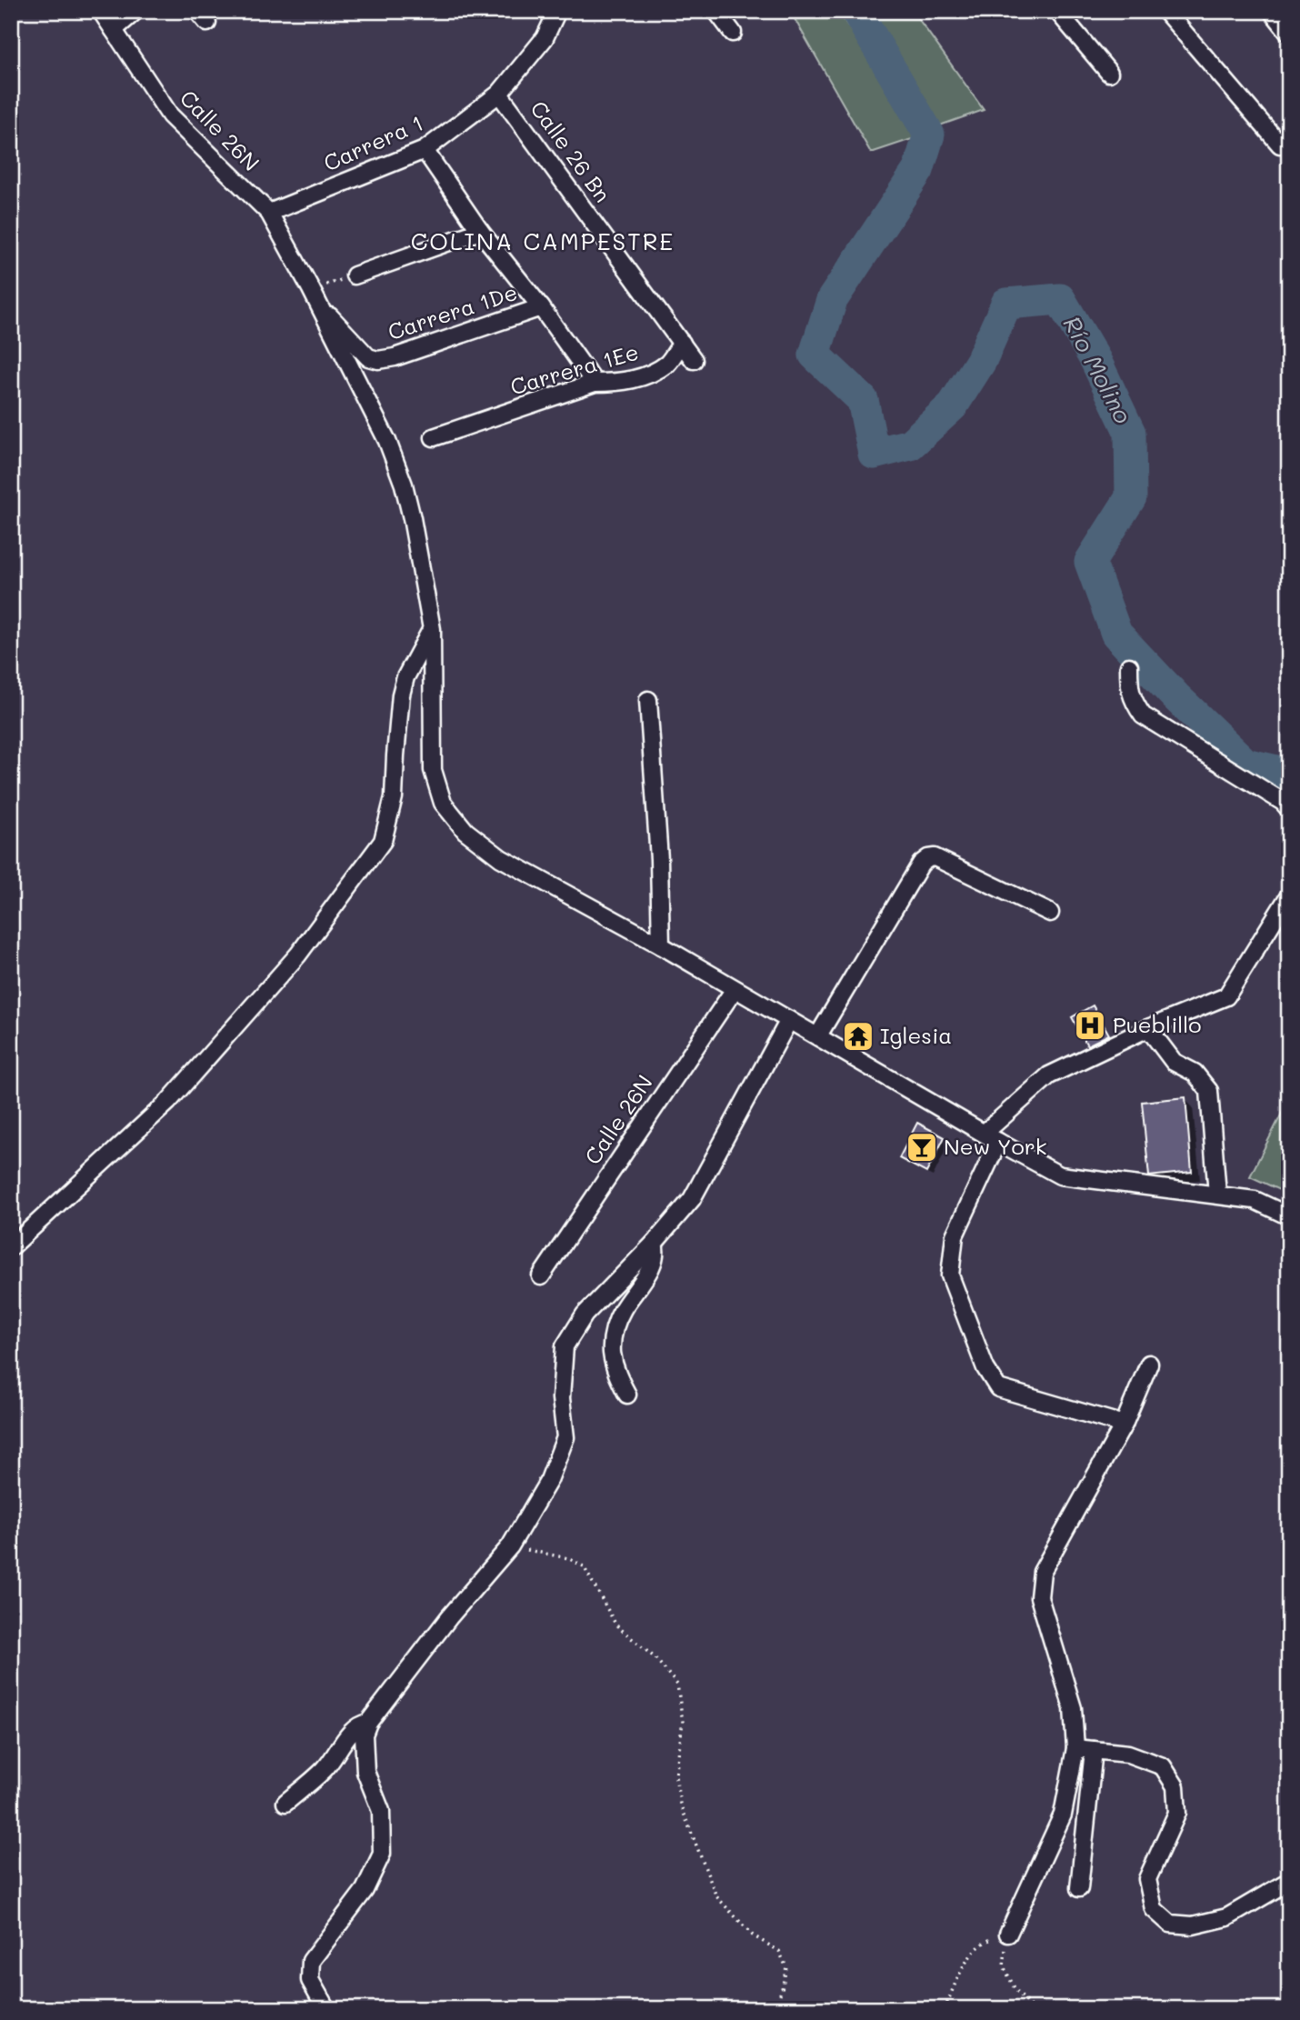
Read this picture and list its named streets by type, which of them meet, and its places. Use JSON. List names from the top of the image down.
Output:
{
  "streets": {
    "street": [
      "Calle 26N",
      "Carrera 1",
      "Calle 26 Bn",
      "Carrera 1De",
      "Carrera 1Ee"
    ]
  },
  "crossings": [
    ["Calle 26N", "Carrera 1"],
    ["Calle 26N", "Carrera 1De"],
    ["Carrera 1", "Calle 26 Bn"],
    ["Calle 26 Bn", "Carrera 1Ee"]
  ],
  "districts": ["COLINA CAMPESTRE"],
  "water": ["Río Molino"],
  "places": {
    "hospital": ["Pueblillo"],
    "temple": ["Iglesia"],
    "bar": ["New York"]
  }
}
